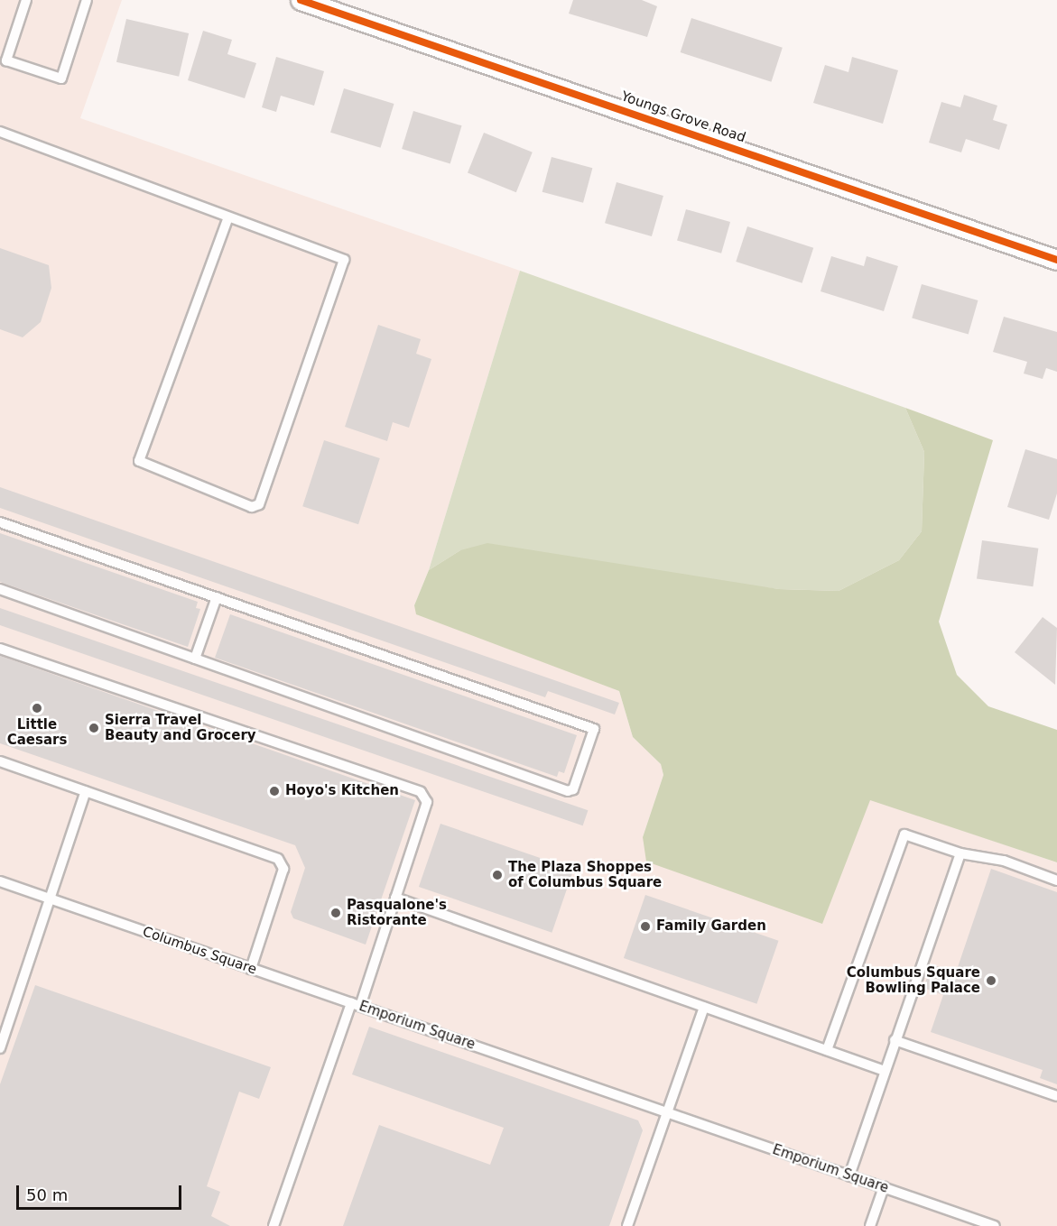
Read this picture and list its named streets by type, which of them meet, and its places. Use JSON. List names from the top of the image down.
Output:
{
  "streets": {
    "street": ["Youngs Grove Road"],
    "lane": ["Columbus Square", "Emporium Square"]
  },
  "crossings": [
    ["Columbus Square", "Emporium Square"]
  ],
  "places": [
    "Little Caesars",
    "Sierra Travel Beauty and Grocery",
    "Hoyo's Kitchen",
    "The Plaza Shoppes of Columbus Square",
    "Pasqualone's Ristorante",
    "Family Garden",
    "Columbus Square Bowling Palace"
  ],
  "scale_bar": "50 m"
}
